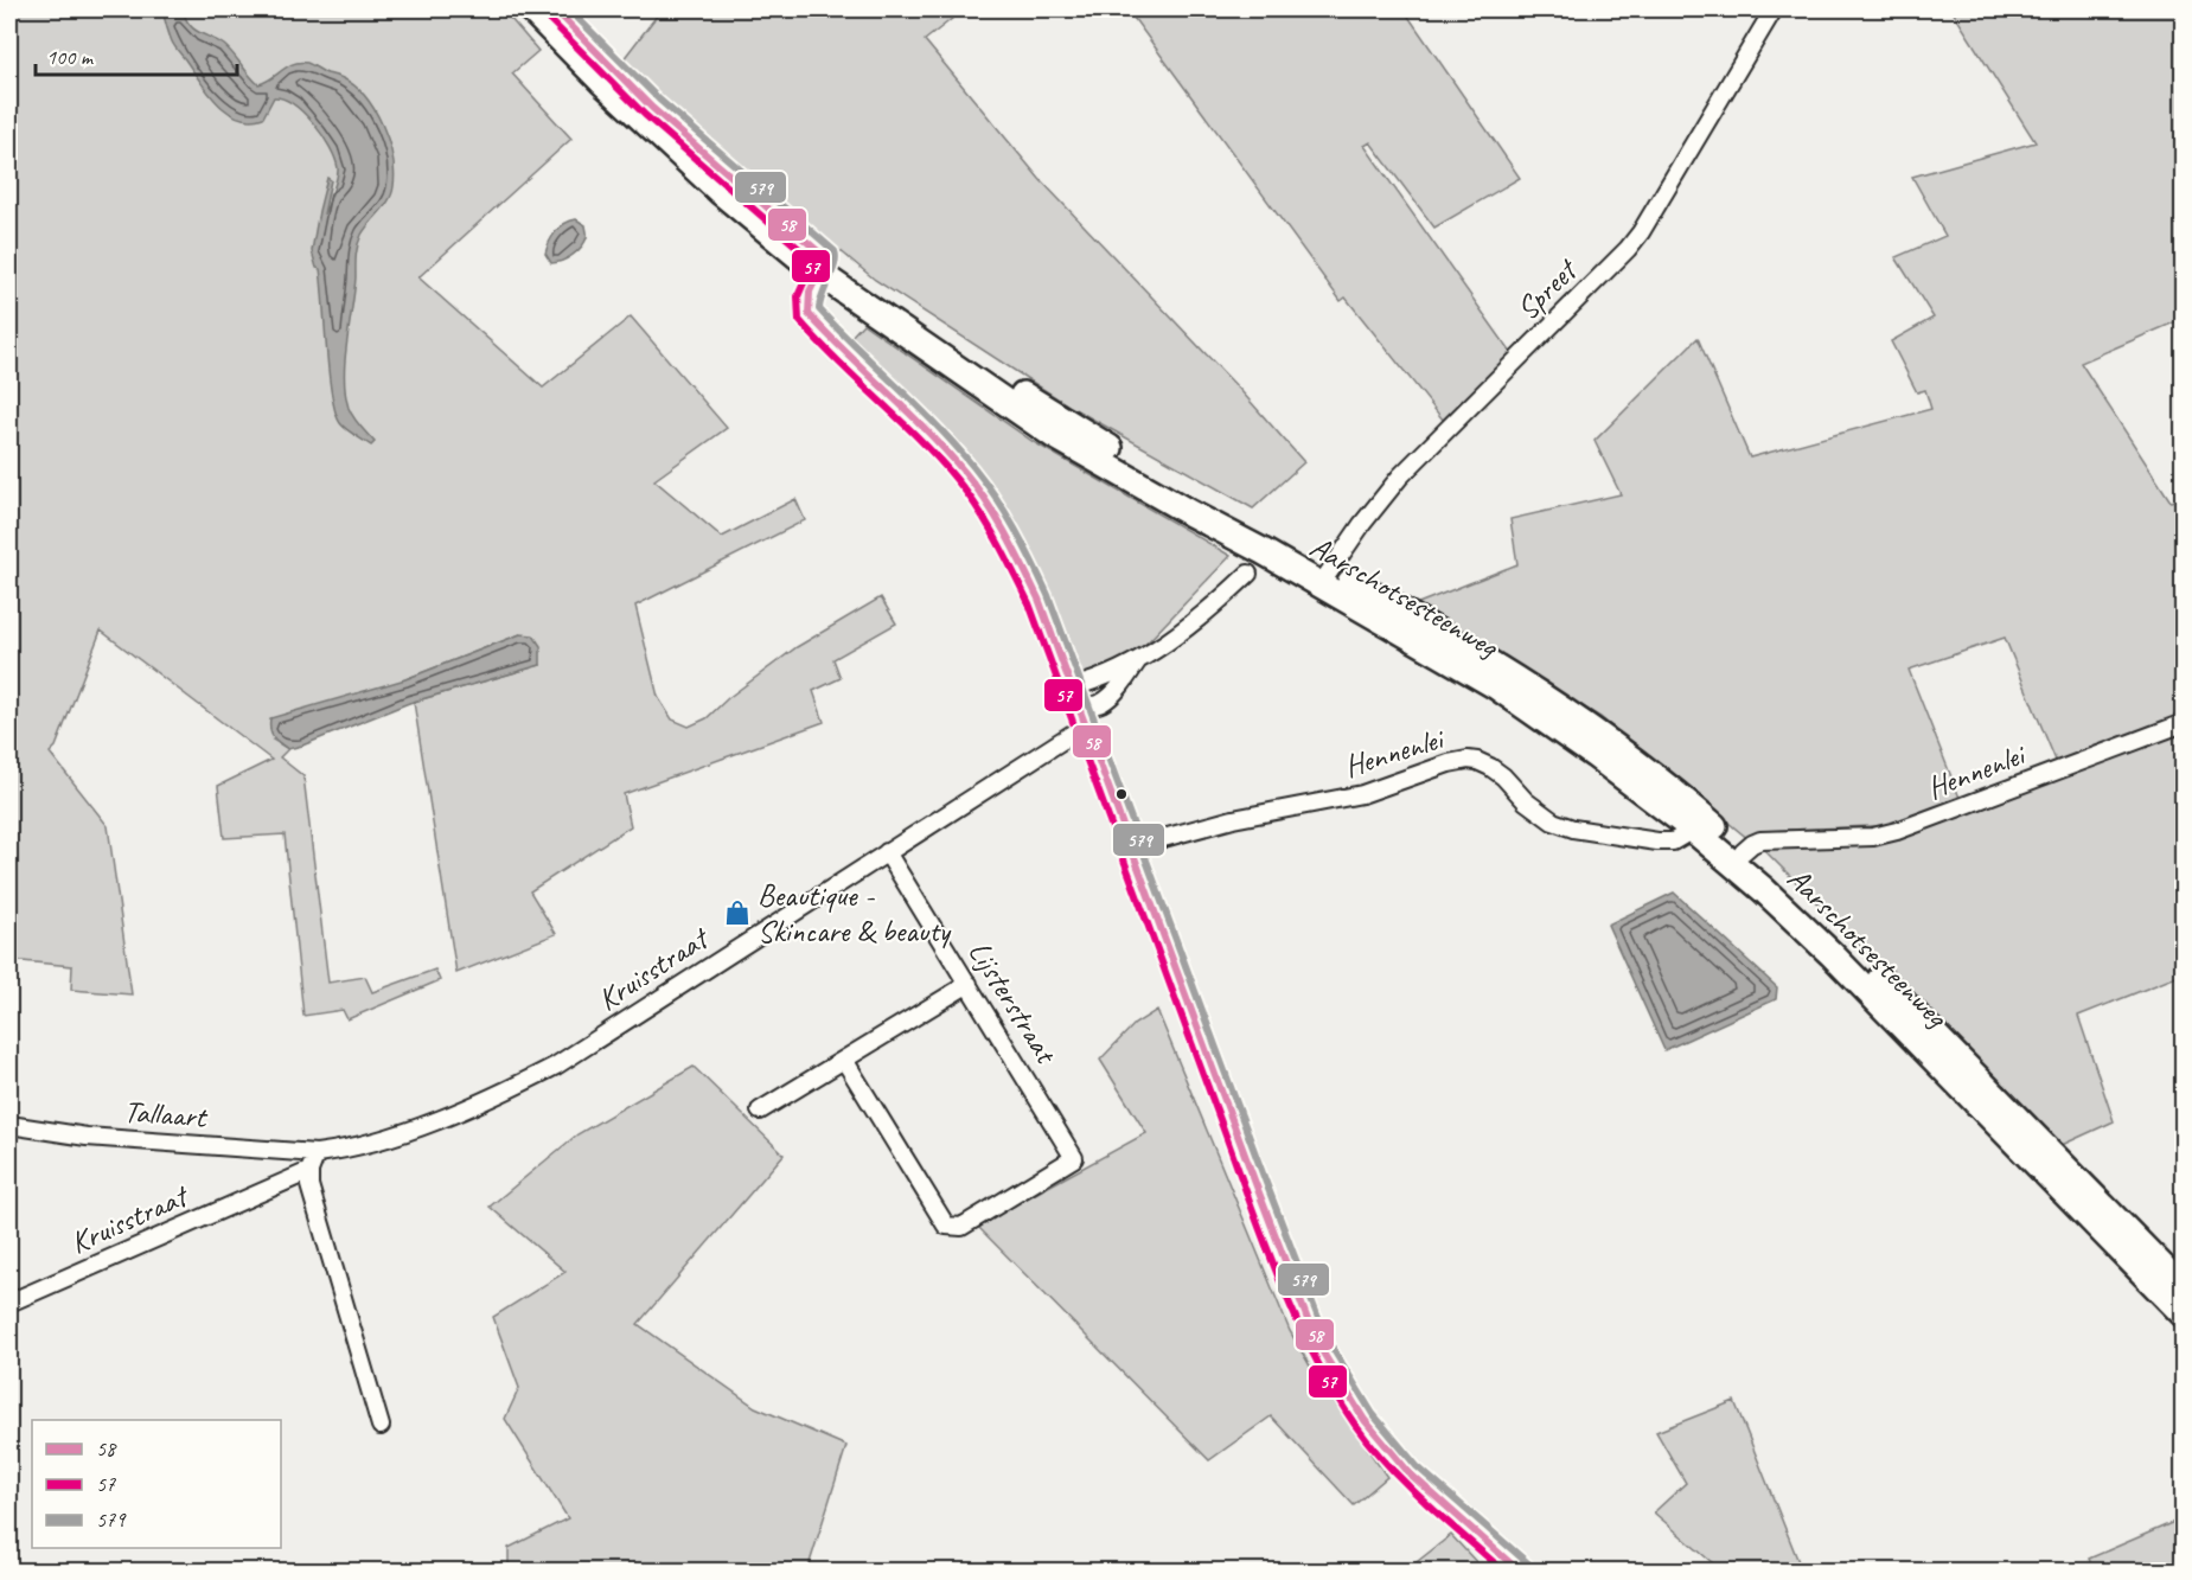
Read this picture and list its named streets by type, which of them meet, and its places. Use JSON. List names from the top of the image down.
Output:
{
  "streets": {
    "main road": ["Aarschotsesteenweg"],
    "street": [
      "Spreet",
      "Hennenlei",
      "Kruisstraat",
      "Lijsterstraat",
      "Tallaart"
    ]
  },
  "crossings": [
    ["Spreet", "Aarschotsesteenweg"],
    ["Aarschotsesteenweg", "Hennenlei"],
    ["Kruisstraat", "Lijsterstraat"],
    ["Kruisstraat", "Tallaart"]
  ],
  "places": {
    "shop": ["Beautique - Skincare & beauty"]
  },
  "lines": ["transit line 58", "transit line 579", "transit line 57"],
  "legend": ["58", "57", "579"],
  "scale_bar": "100 m"
}
